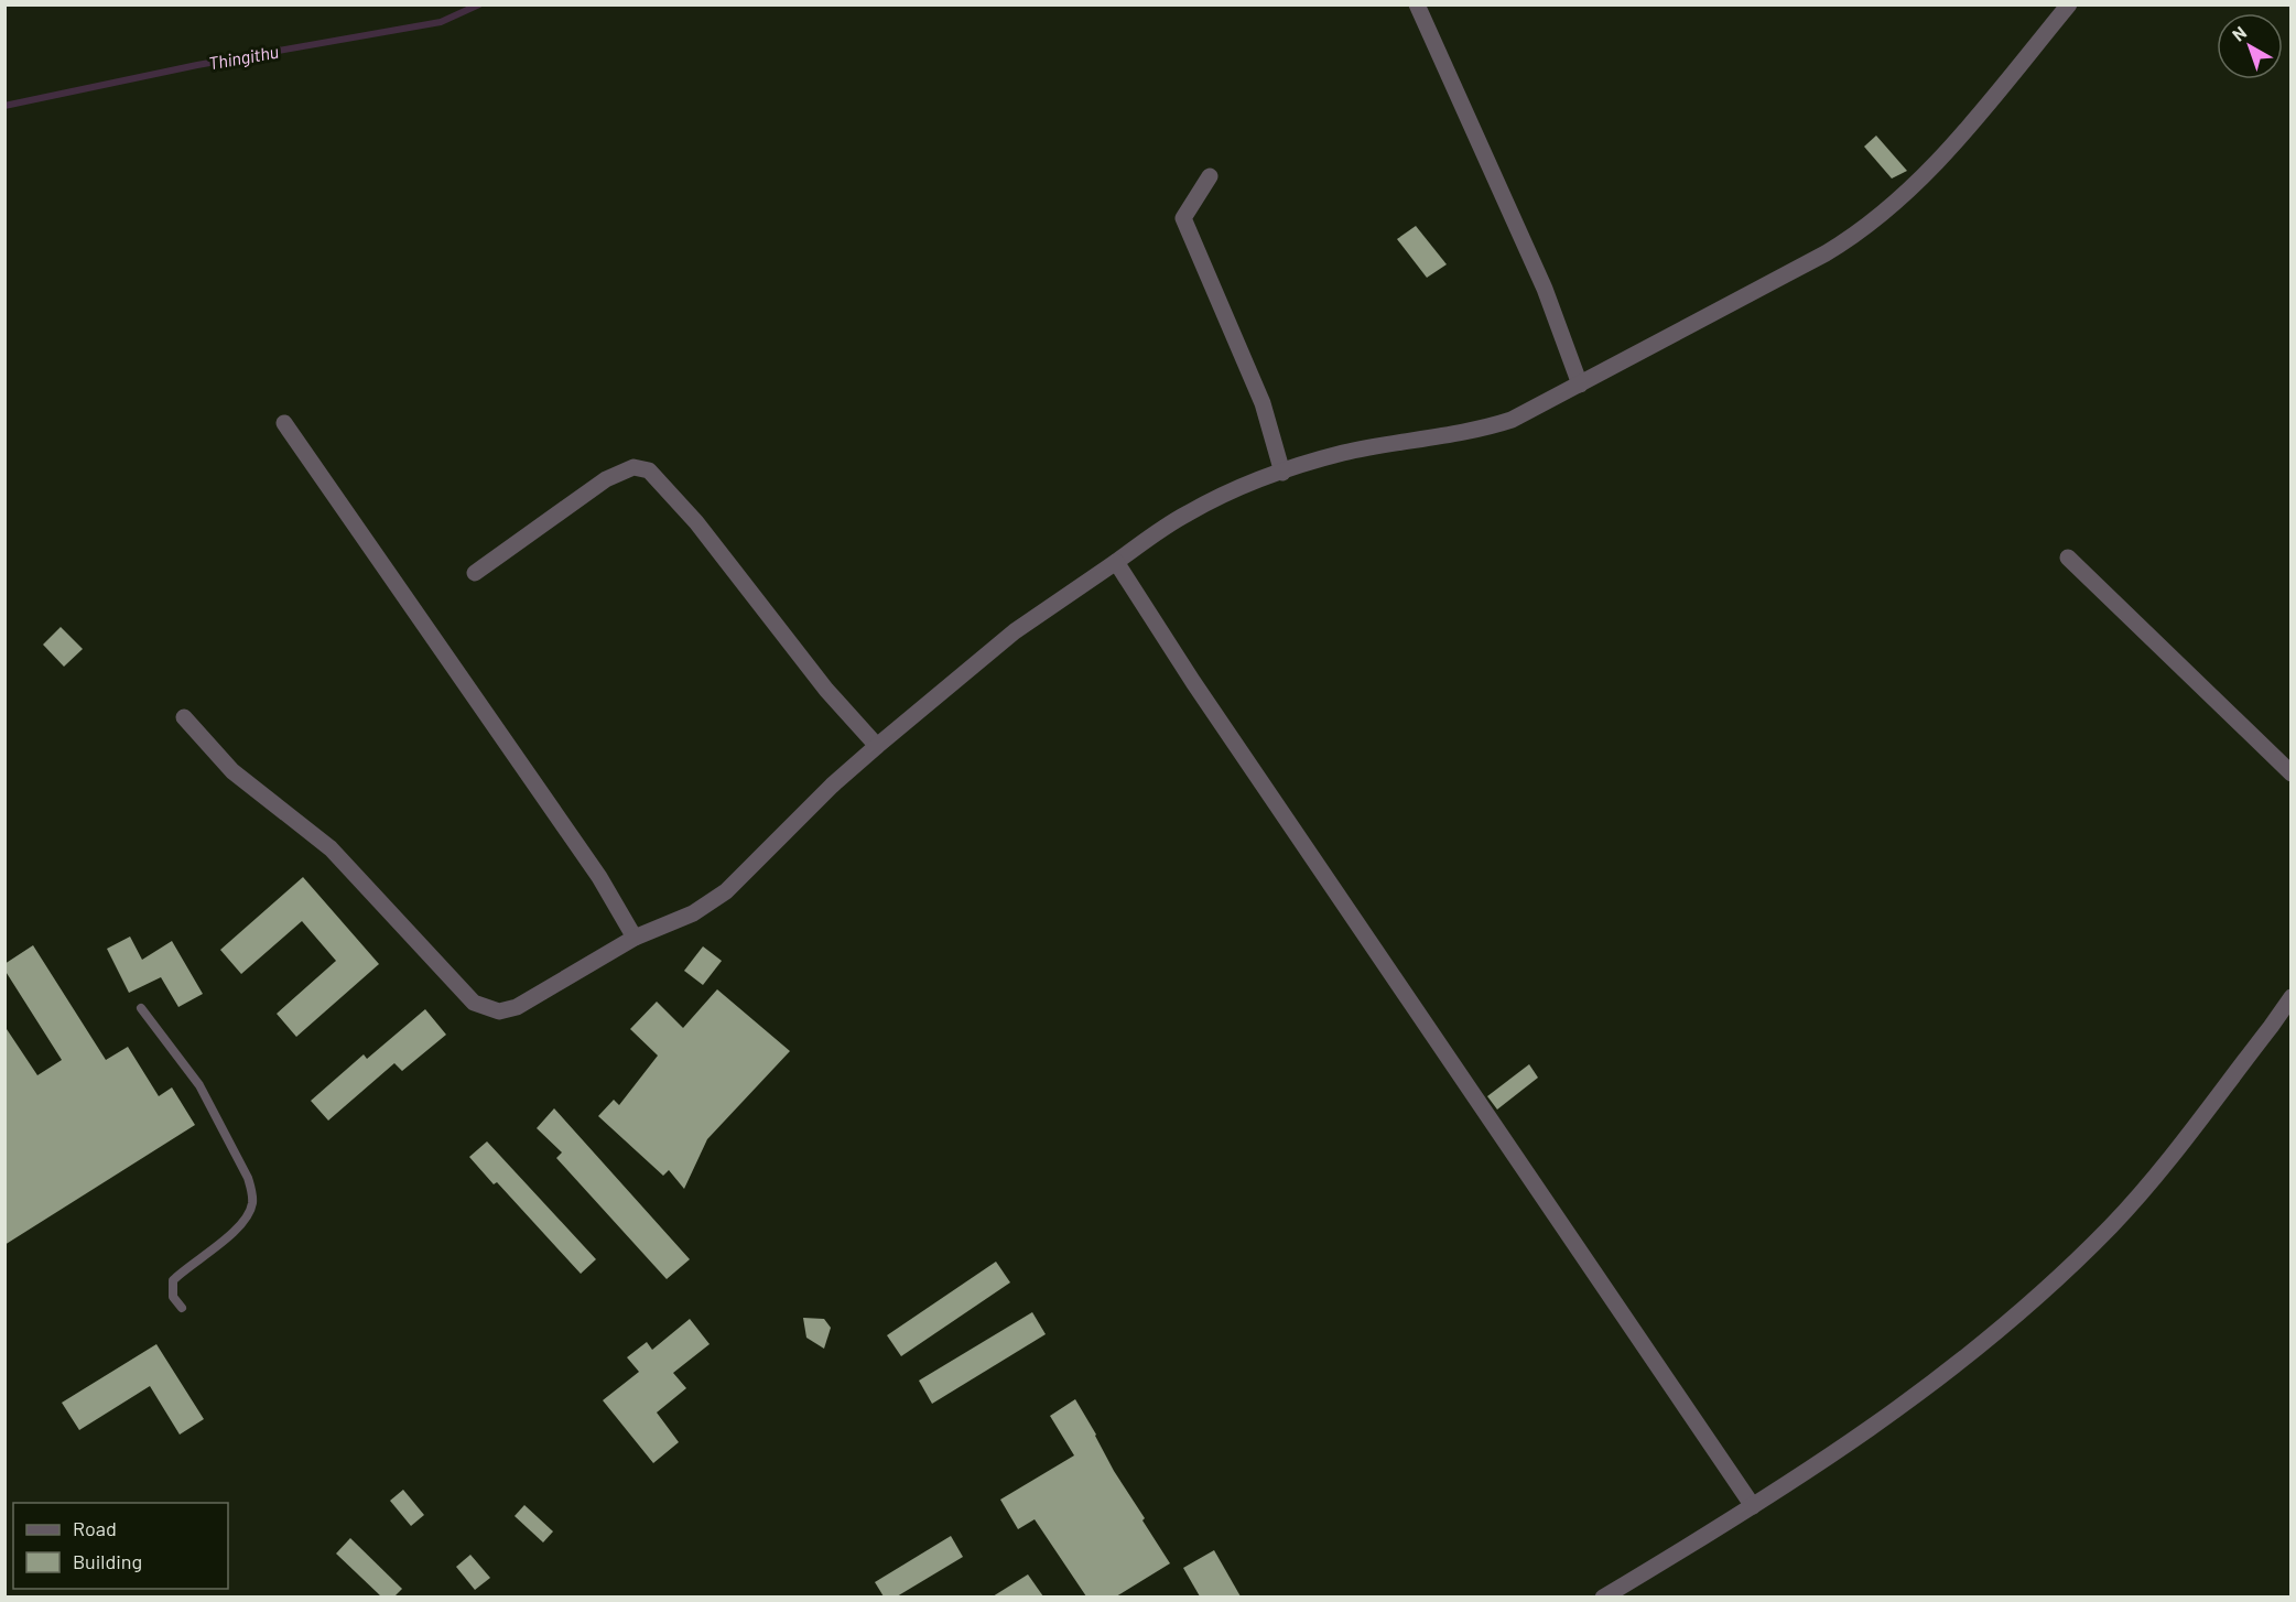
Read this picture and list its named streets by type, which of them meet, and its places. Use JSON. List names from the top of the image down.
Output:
{
  "water": ["Thingithu"],
  "legend": ["Road", "Building"],
  "north": "top left"
}
